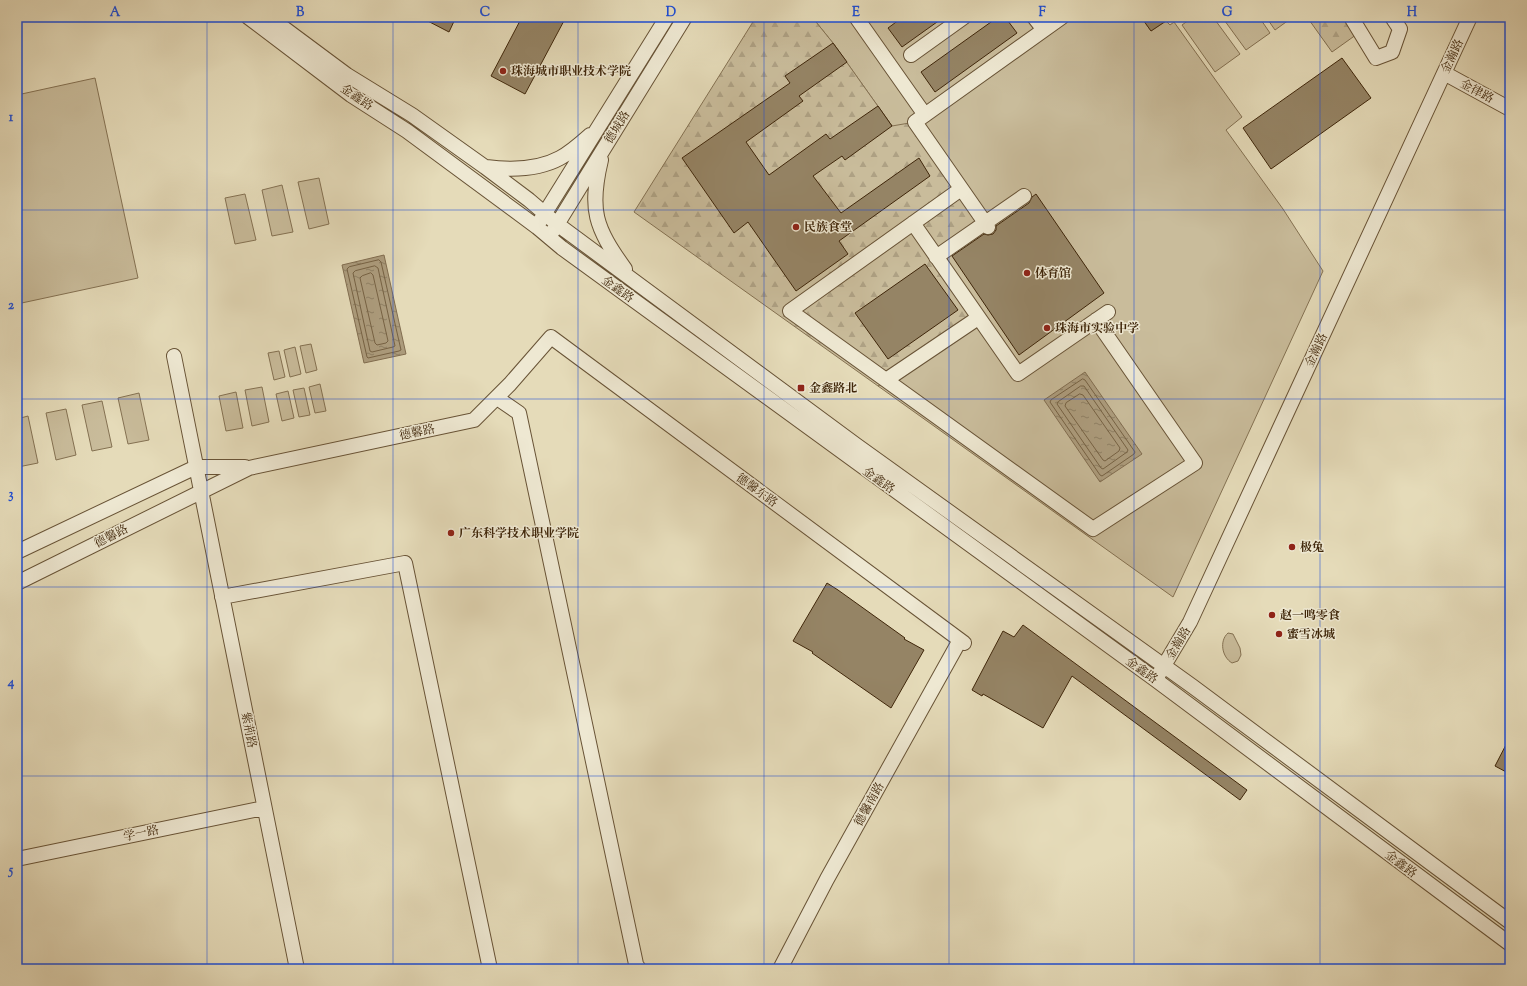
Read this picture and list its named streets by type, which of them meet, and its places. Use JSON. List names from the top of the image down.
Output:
{
  "streets": {
    "street": [
      "金瀚路",
      "金律路",
      "金鑫路",
      "德城路",
      "德馨路",
      "德馨东路",
      "紫荊路",
      "德馨南路",
      "学一路"
    ]
  },
  "crossings": [
    ["金瀚路", "金律路"],
    ["金瀚路", "金鑫路"],
    ["金鑫路", "德城路"],
    ["德馨路", "德馨东路"],
    ["德馨路", "紫荊路"],
    ["德馨东路", "德馨南路"],
    ["紫荊路", "学一路"]
  ],
  "places": {
    "other": [
      "珠海城市职业技术学院",
      "民族食堂",
      "体育馆",
      "珠海市实验中学",
      "广东科学技术职业学院",
      "极兔",
      "赵一鸣零食",
      "蜜雪冰城"
    ],
    "transit": ["金鑫路北"]
  },
  "grid": {
    "columns": [
      "A",
      "B",
      "C",
      "D",
      "E",
      "F",
      "G",
      "H"
    ],
    "rows": [
      "1",
      "2",
      "3",
      "4",
      "5"
    ]
  }
}
